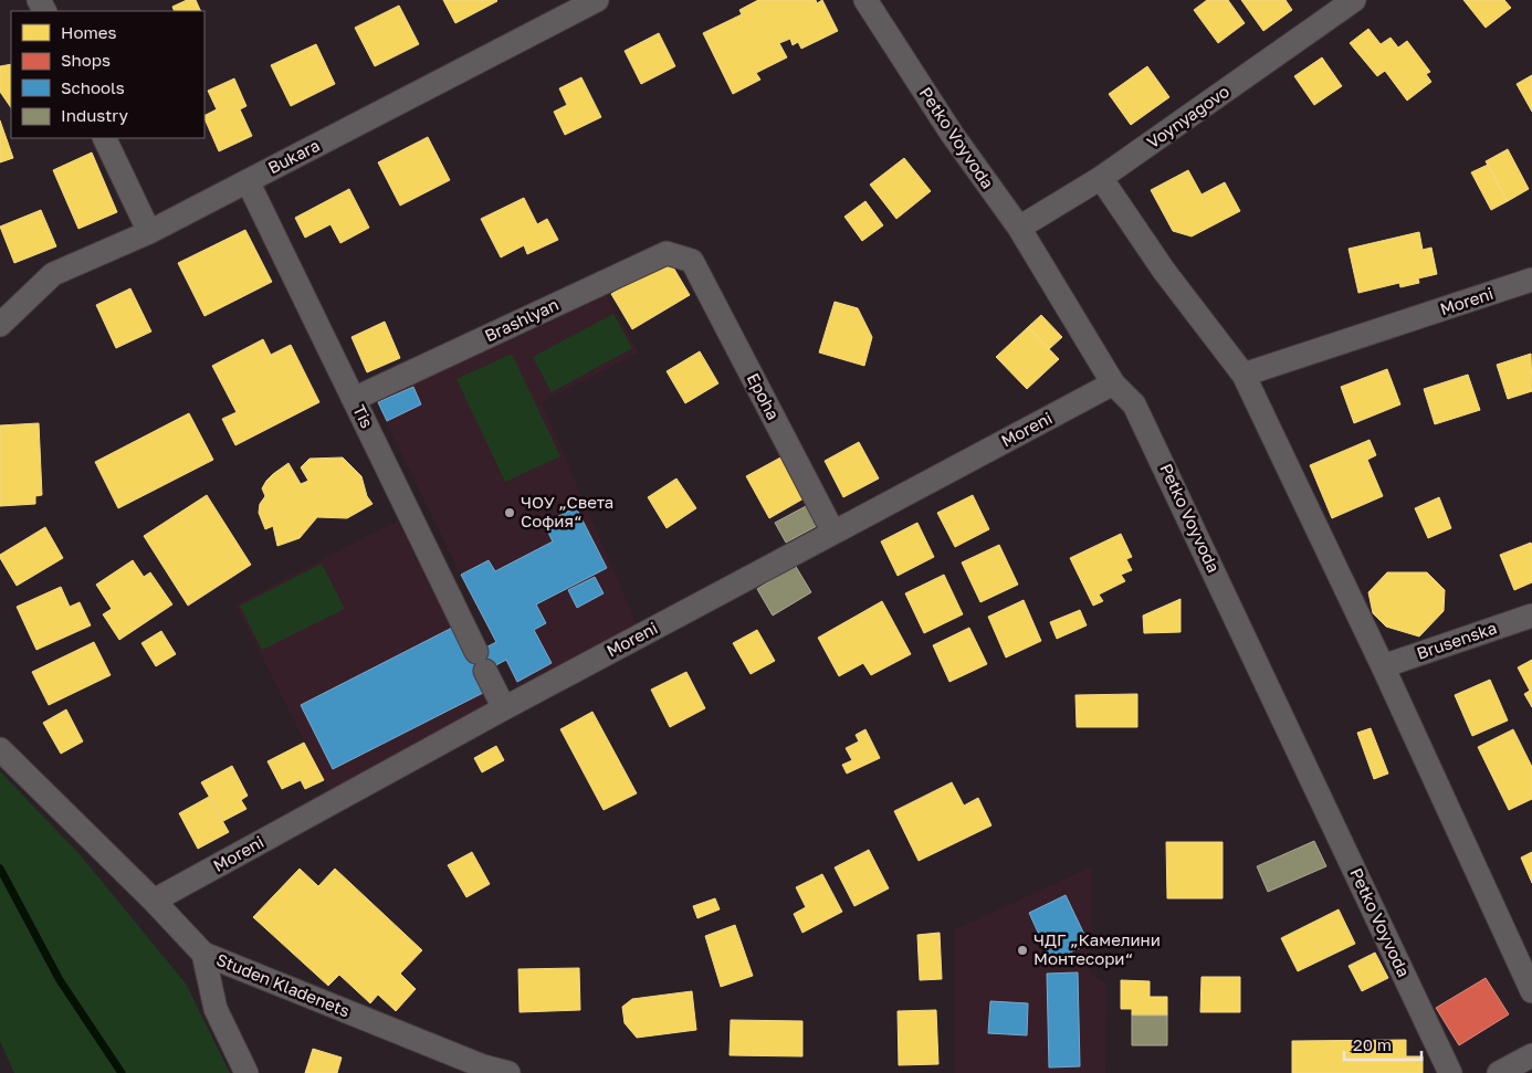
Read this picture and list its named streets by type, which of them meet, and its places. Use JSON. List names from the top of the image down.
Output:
{
  "streets": {
    "street": [
      "Voynyagovo",
      "Petko Voyvoda",
      "Bukara",
      "Moreni",
      "Brashlyan",
      "Epoha",
      "Tis",
      "Brusenska",
      "Studen Kladenets"
    ]
  },
  "crossings": [
    ["Voynyagovo", "Petko Voyvoda"],
    ["Petko Voyvoda", "Moreni"],
    ["Bukara", "Tis"],
    ["Moreni", "Epoha"],
    ["Moreni", "Tis"],
    ["Moreni", "Studen Kladenets"],
    ["Brashlyan", "Epoha"],
    ["Brashlyan", "Tis"]
  ],
  "places": ["ЧОУ „Света София“", "ЧДГ „Камелини Монтесори“"],
  "legend": [
    "Homes",
    "Shops",
    "Schools",
    "Industry"
  ],
  "scale_bar": "20 m"
}
